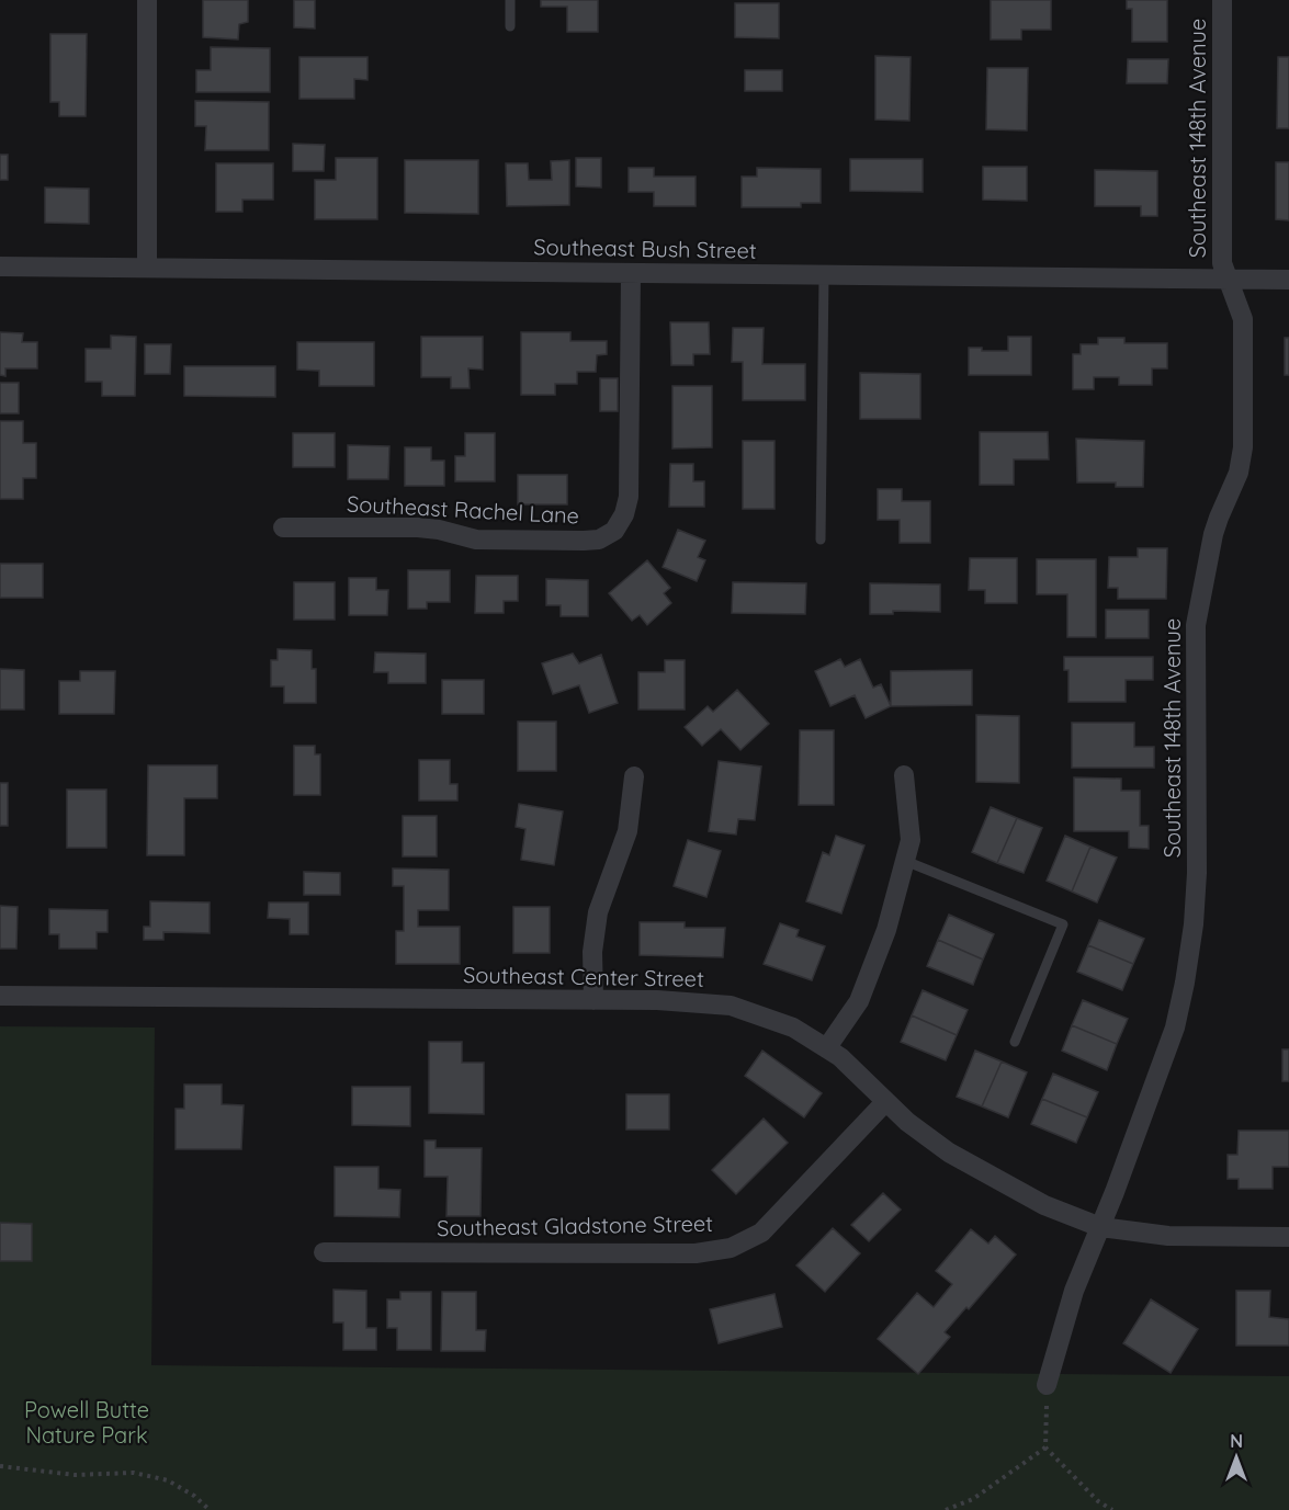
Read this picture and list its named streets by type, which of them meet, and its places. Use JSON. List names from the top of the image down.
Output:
{
  "streets": {
    "street": [
      "Southeast 148th Avenue",
      "Southeast Bush Street",
      "Southeast Rachel Lane",
      "Southeast Center Street",
      "Southeast Gladstone Street"
    ]
  },
  "crossings": [
    ["Southeast 148th Avenue", "Southeast Bush Street"],
    ["Southeast 148th Avenue", "Southeast Center Street"],
    ["Southeast Bush Street", "Southeast Rachel Lane"],
    ["Southeast Center Street", "Southeast Gladstone Street"]
  ],
  "parks": ["Powell Butte Nature Park"],
  "north": "top"
}
